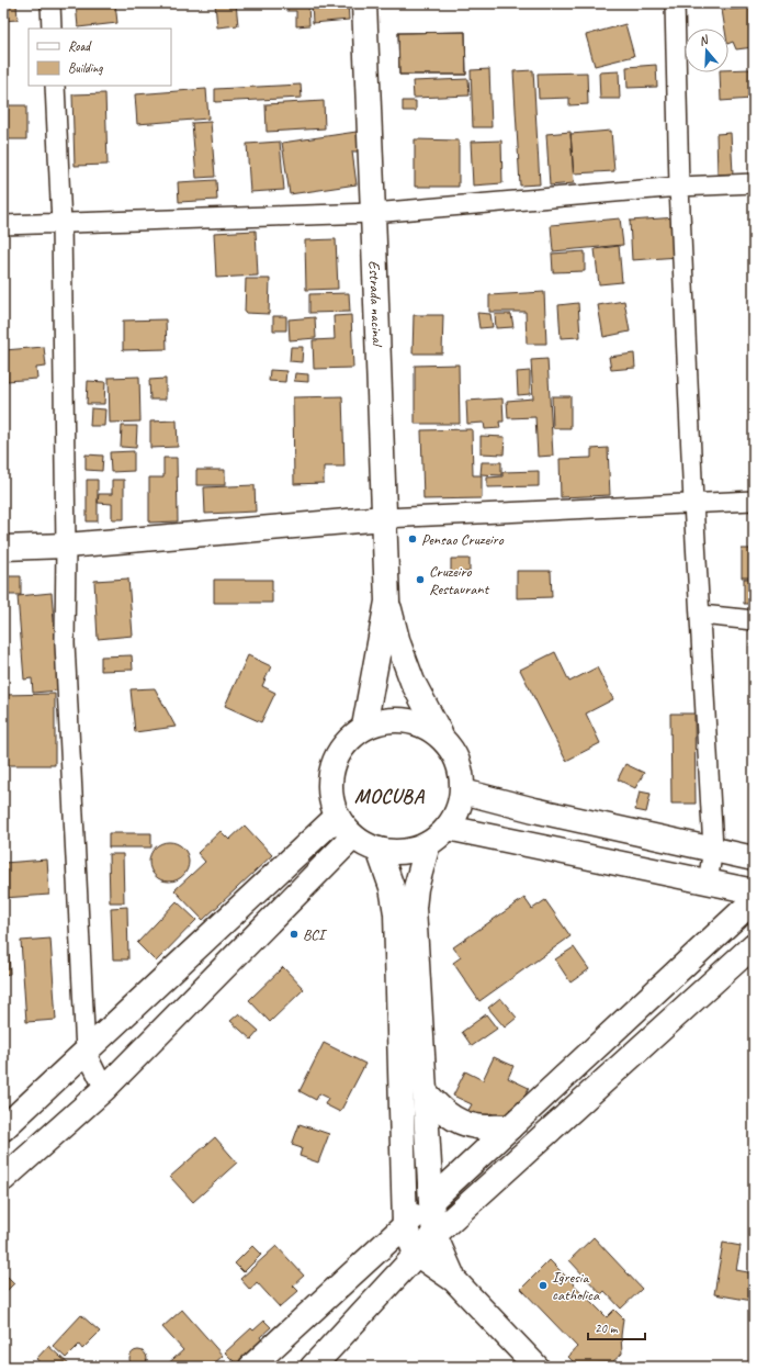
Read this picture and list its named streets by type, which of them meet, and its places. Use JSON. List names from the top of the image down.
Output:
{
  "streets": {
    "main road": ["Estrada nacinal"]
  },
  "districts": ["MOCUBA"],
  "places": [
    "Pensao Cruzeiro",
    "Cruzeiro Restaurant",
    "BCI",
    "Igresia catholica"
  ],
  "legend": ["Road", "Building"],
  "scale_bar": "20 m",
  "north": "top"
}
